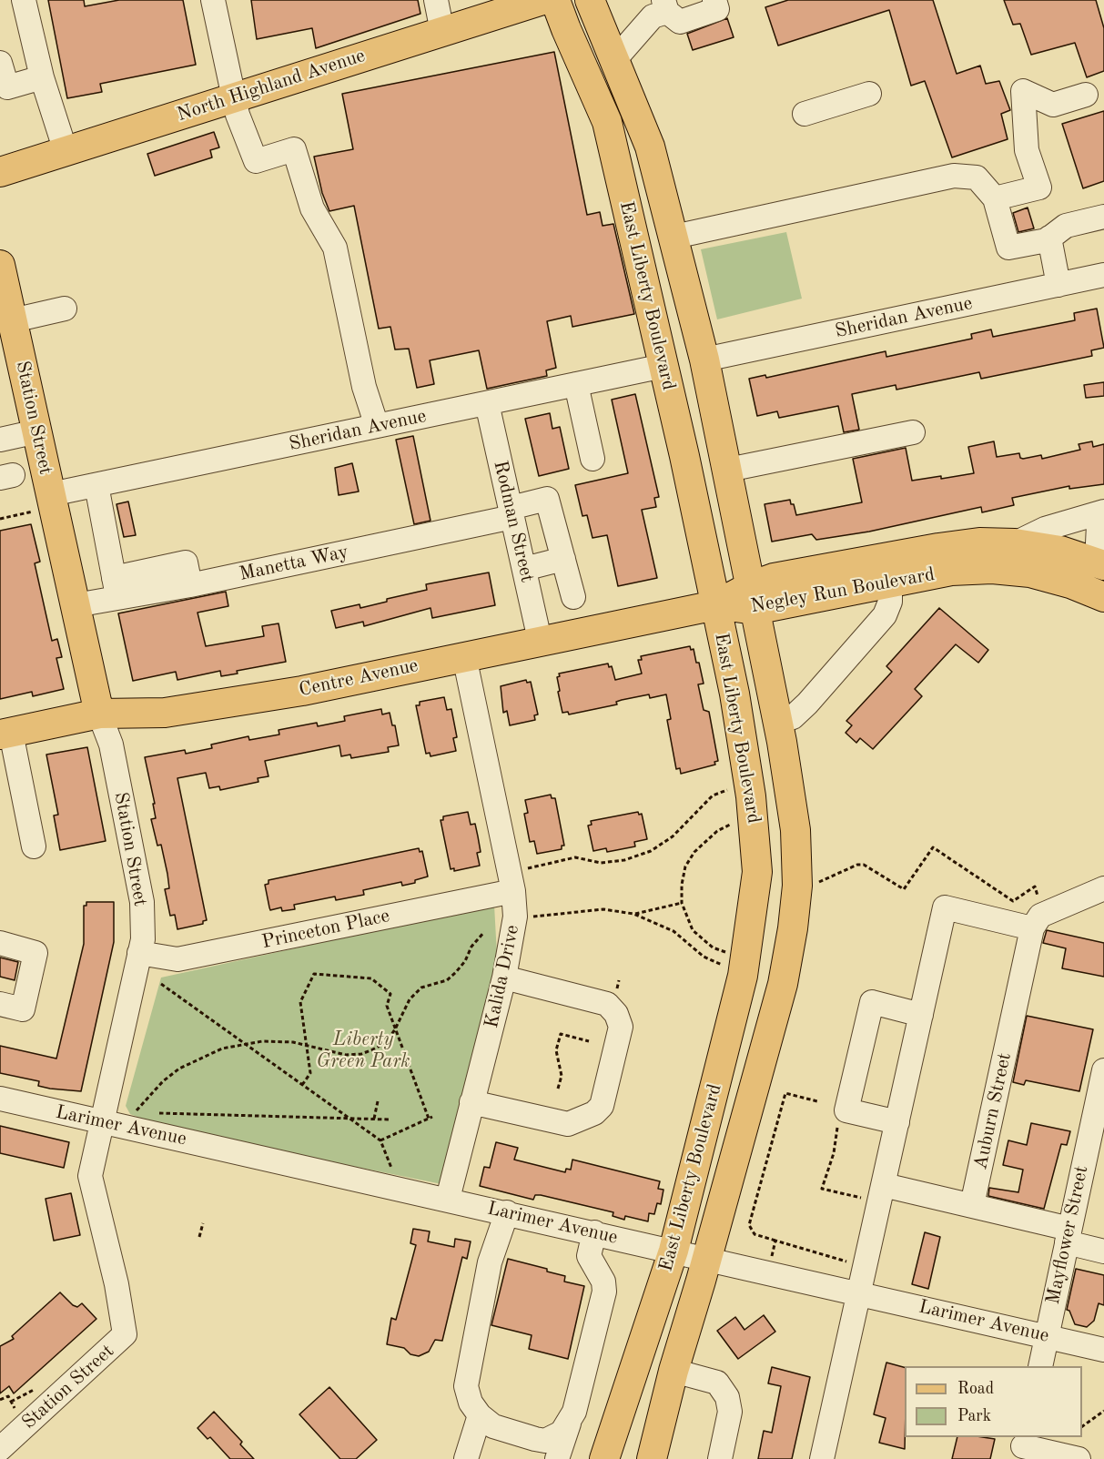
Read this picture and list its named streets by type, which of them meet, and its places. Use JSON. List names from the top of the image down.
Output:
{
  "streets": {
    "main road": [
      "North Highland Avenue",
      "East Liberty Boulevard",
      "Station Street",
      "Negley Run Boulevard",
      "Centre Avenue"
    ],
    "street": [
      "Sheridan Avenue",
      "Rodman Street",
      "Manetta Way",
      "Princeton Place",
      "Kalida Drive",
      "Auburn Street",
      "Larimer Avenue",
      "Mayflower Street"
    ]
  },
  "crossings": [
    ["East Liberty Boulevard", "Sheridan Avenue"],
    ["East Liberty Boulevard", "Negley Run Boulevard"],
    ["East Liberty Boulevard", "Centre Avenue"],
    ["East Liberty Boulevard", "Larimer Avenue"],
    ["Sheridan Avenue", "Station Street"],
    ["Sheridan Avenue", "Rodman Street"],
    ["Station Street", "Manetta Way"],
    ["Station Street", "Centre Avenue"],
    ["Station Street", "Princeton Place"],
    ["Station Street", "Larimer Avenue"],
    ["Rodman Street", "Manetta Way"],
    ["Rodman Street", "Centre Avenue"],
    ["Negley Run Boulevard", "Centre Avenue"],
    ["Centre Avenue", "Kalida Drive"],
    ["Princeton Place", "Kalida Drive"],
    ["Kalida Drive", "Larimer Avenue"],
    ["Larimer Avenue", "Mayflower Street"]
  ],
  "parks": ["Liberty Green Park"],
  "legend": ["Road", "Park"]
}
